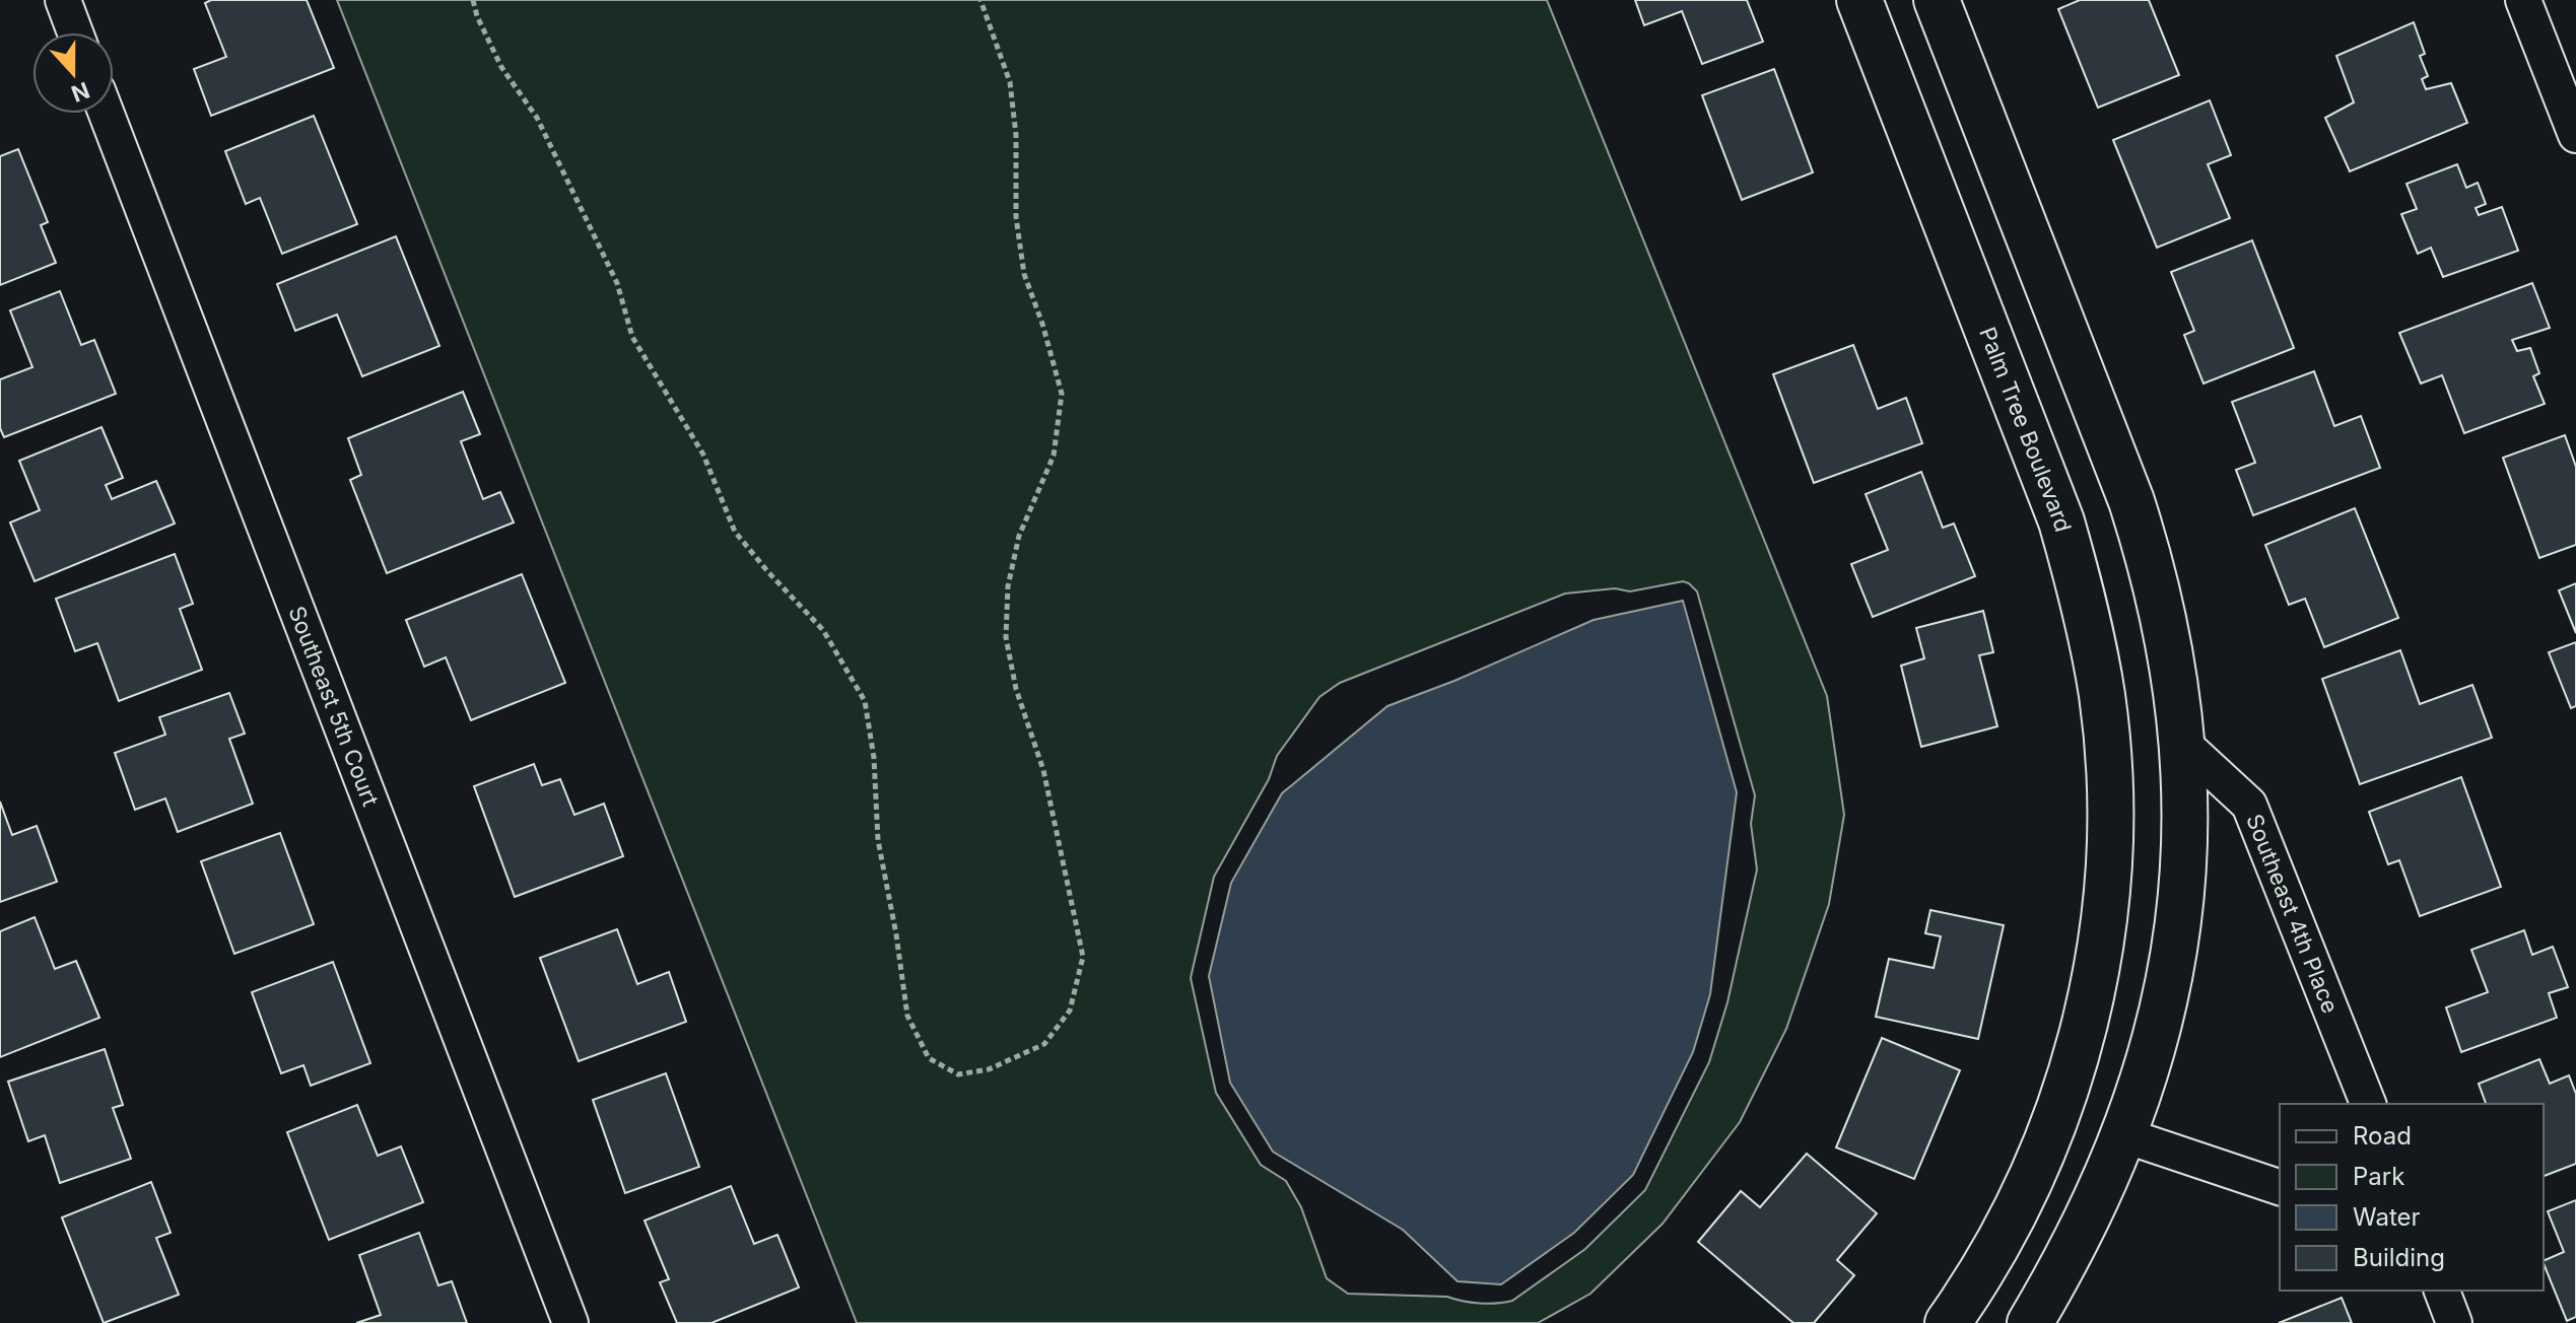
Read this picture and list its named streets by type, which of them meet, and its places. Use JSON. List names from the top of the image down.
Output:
{
  "streets": {
    "street": ["Palm Tree Boulevard", "Southeast 5th Court", "Southeast 4th Place"]
  },
  "legend": [
    "Road",
    "Park",
    "Water",
    "Building"
  ],
  "north": "bottom"
}
